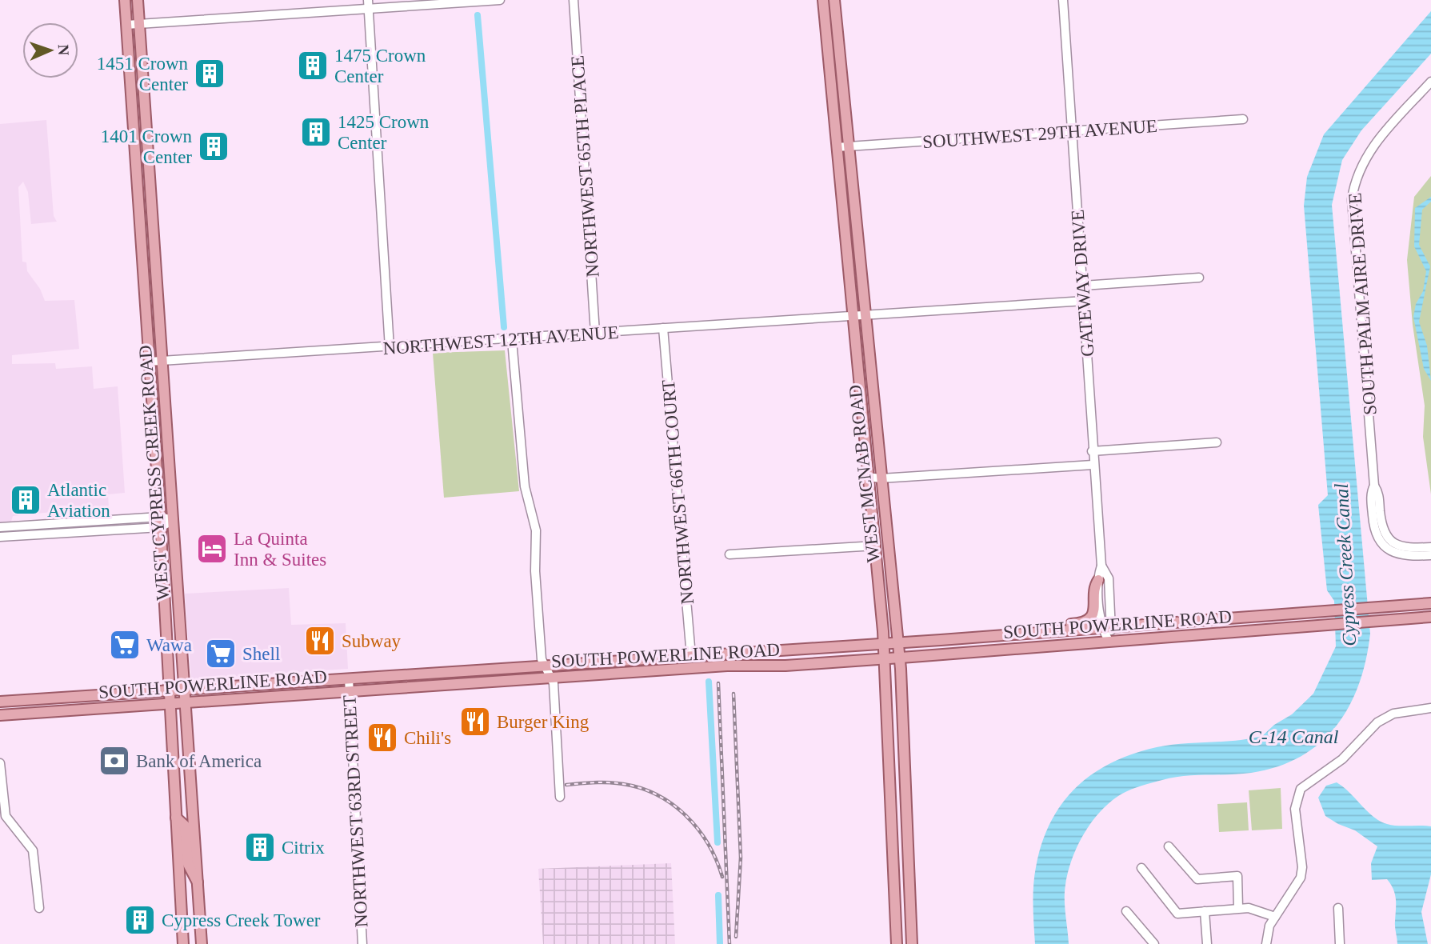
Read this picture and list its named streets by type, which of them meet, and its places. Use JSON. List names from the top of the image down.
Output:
{
  "streets": {
    "main road": ["WEST CYPRESS CREEK ROAD", "WEST MCNAB ROAD", "SOUTH POWERLINE ROAD"],
    "street": [
      "SOUTHWEST 29TH AVENUE",
      "NORTHWEST 65TH PLACE",
      "GATEWAY DRIVE",
      "SOUTH PALM AIRE DRIVE",
      "NORTHWEST 12TH AVENUE",
      "NORTHWEST 66TH COURT",
      "NORTHWEST 63RD STREET"
    ]
  },
  "crossings": [
    ["SOUTHWEST 29TH AVENUE", "GATEWAY DRIVE"],
    ["SOUTHWEST 29TH AVENUE", "WEST MCNAB ROAD"],
    ["NORTHWEST 65TH PLACE", "NORTHWEST 12TH AVENUE"],
    ["GATEWAY DRIVE", "NORTHWEST 12TH AVENUE"],
    ["GATEWAY DRIVE", "SOUTH POWERLINE ROAD"],
    ["NORTHWEST 12TH AVENUE", "WEST CYPRESS CREEK ROAD"],
    ["NORTHWEST 12TH AVENUE", "WEST MCNAB ROAD"],
    ["NORTHWEST 12TH AVENUE", "NORTHWEST 66TH COURT"],
    ["WEST CYPRESS CREEK ROAD", "SOUTH POWERLINE ROAD"],
    ["WEST MCNAB ROAD", "SOUTH POWERLINE ROAD"],
    ["NORTHWEST 66TH COURT", "SOUTH POWERLINE ROAD"],
    ["SOUTH POWERLINE ROAD", "NORTHWEST 63RD STREET"]
  ],
  "water": ["Cypress Creek Canal", "C-14 Canal"],
  "places": {
    "building": [
      "1475 Crown Center",
      "1451 Crown Center",
      "1425 Crown Center",
      "1401 Crown Center",
      "Atlantic Aviation",
      "Citrix",
      "Cypress Creek Tower"
    ],
    "hotel": ["La Quinta Inn & Suites"],
    "restaurant": ["Subway", "Burger King", "Chili's"],
    "supermarket": ["Wawa", "Shell"],
    "bank": ["Bank of America"]
  },
  "north": "right"
}
